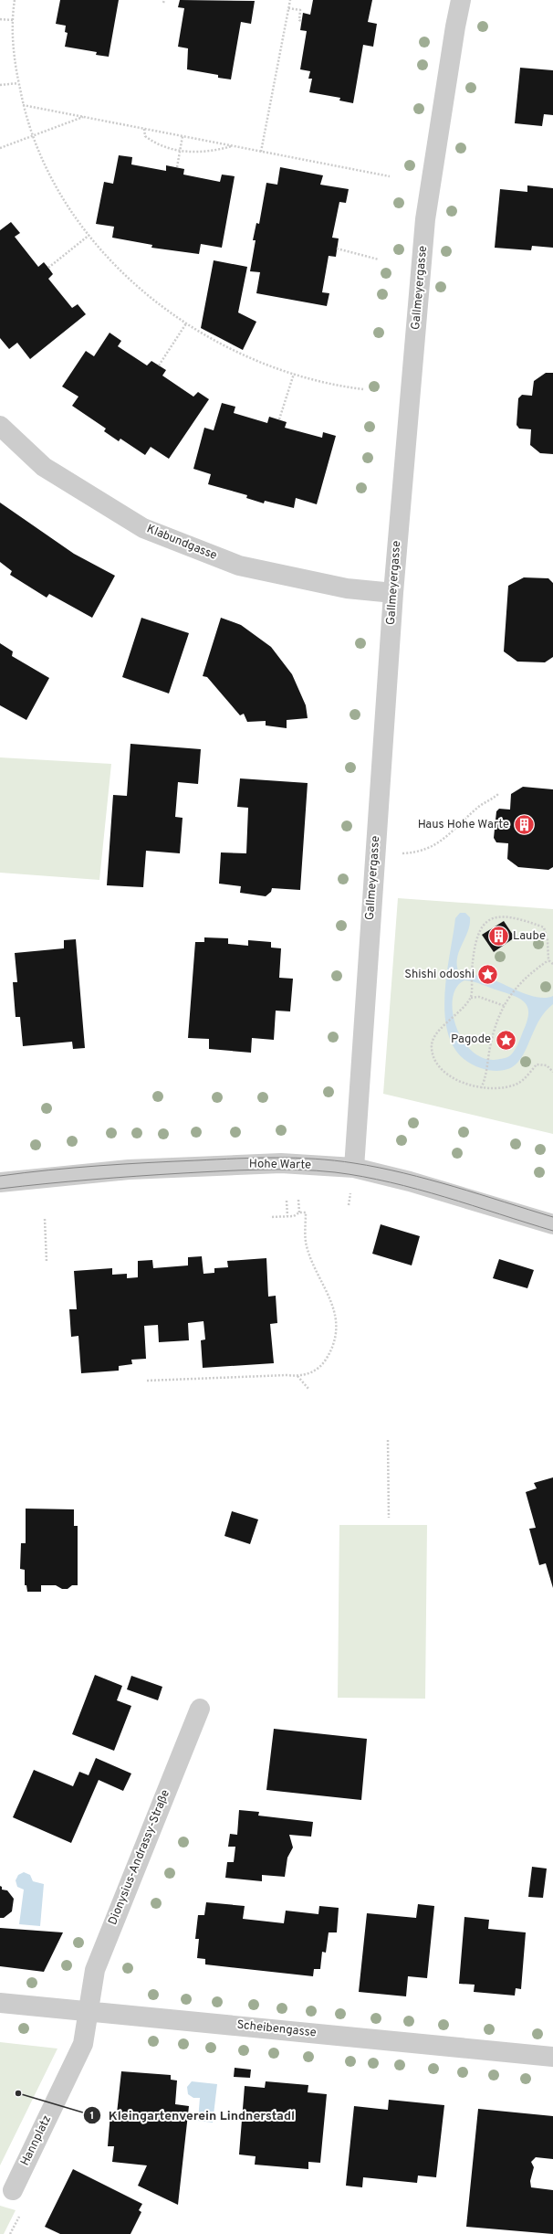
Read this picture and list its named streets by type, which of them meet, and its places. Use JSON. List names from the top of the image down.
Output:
{
  "streets": {
    "street": [
      "Gallmeyergasse",
      "Klabundgasse",
      "Hohe Warte",
      "Dionysius-Andrassy-Straße",
      "Scheibengasse",
      "Hannplatz"
    ]
  },
  "crossings": [
    ["Gallmeyergasse", "Klabundgasse"],
    ["Gallmeyergasse", "Hohe Warte"],
    ["Dionysius-Andrassy-Straße", "Scheibengasse"],
    ["Dionysius-Andrassy-Straße", "Hannplatz"],
    ["Scheibengasse", "Hannplatz"]
  ],
  "places": {
    "building": ["Haus Hohe Warte", "Laube"],
    "place": ["Shishi odoshi", "Pagode"],
    "other": ["Kleingartenverein Lindnerstadl"]
  }
}
